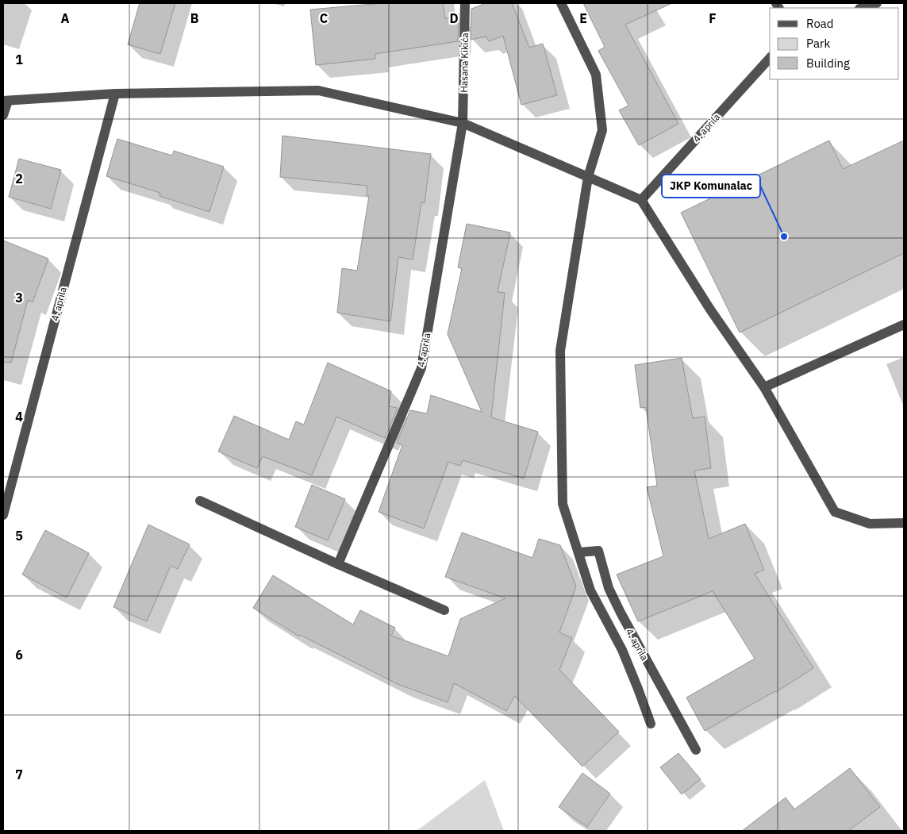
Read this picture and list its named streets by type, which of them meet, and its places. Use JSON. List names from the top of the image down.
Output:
{
  "streets": {
    "street": ["Hasana Kikića", "4. aprila"]
  },
  "crossings": [
    ["Hasana Kikića", "4. aprila"]
  ],
  "places": ["JKP Komunalac"],
  "legend": ["Road", "Park", "Building"],
  "grid": {
    "columns": [
      "A",
      "B",
      "C",
      "D",
      "E",
      "F"
    ],
    "rows": [
      "1",
      "2",
      "3",
      "4",
      "5",
      "6",
      "7"
    ]
  }
}
